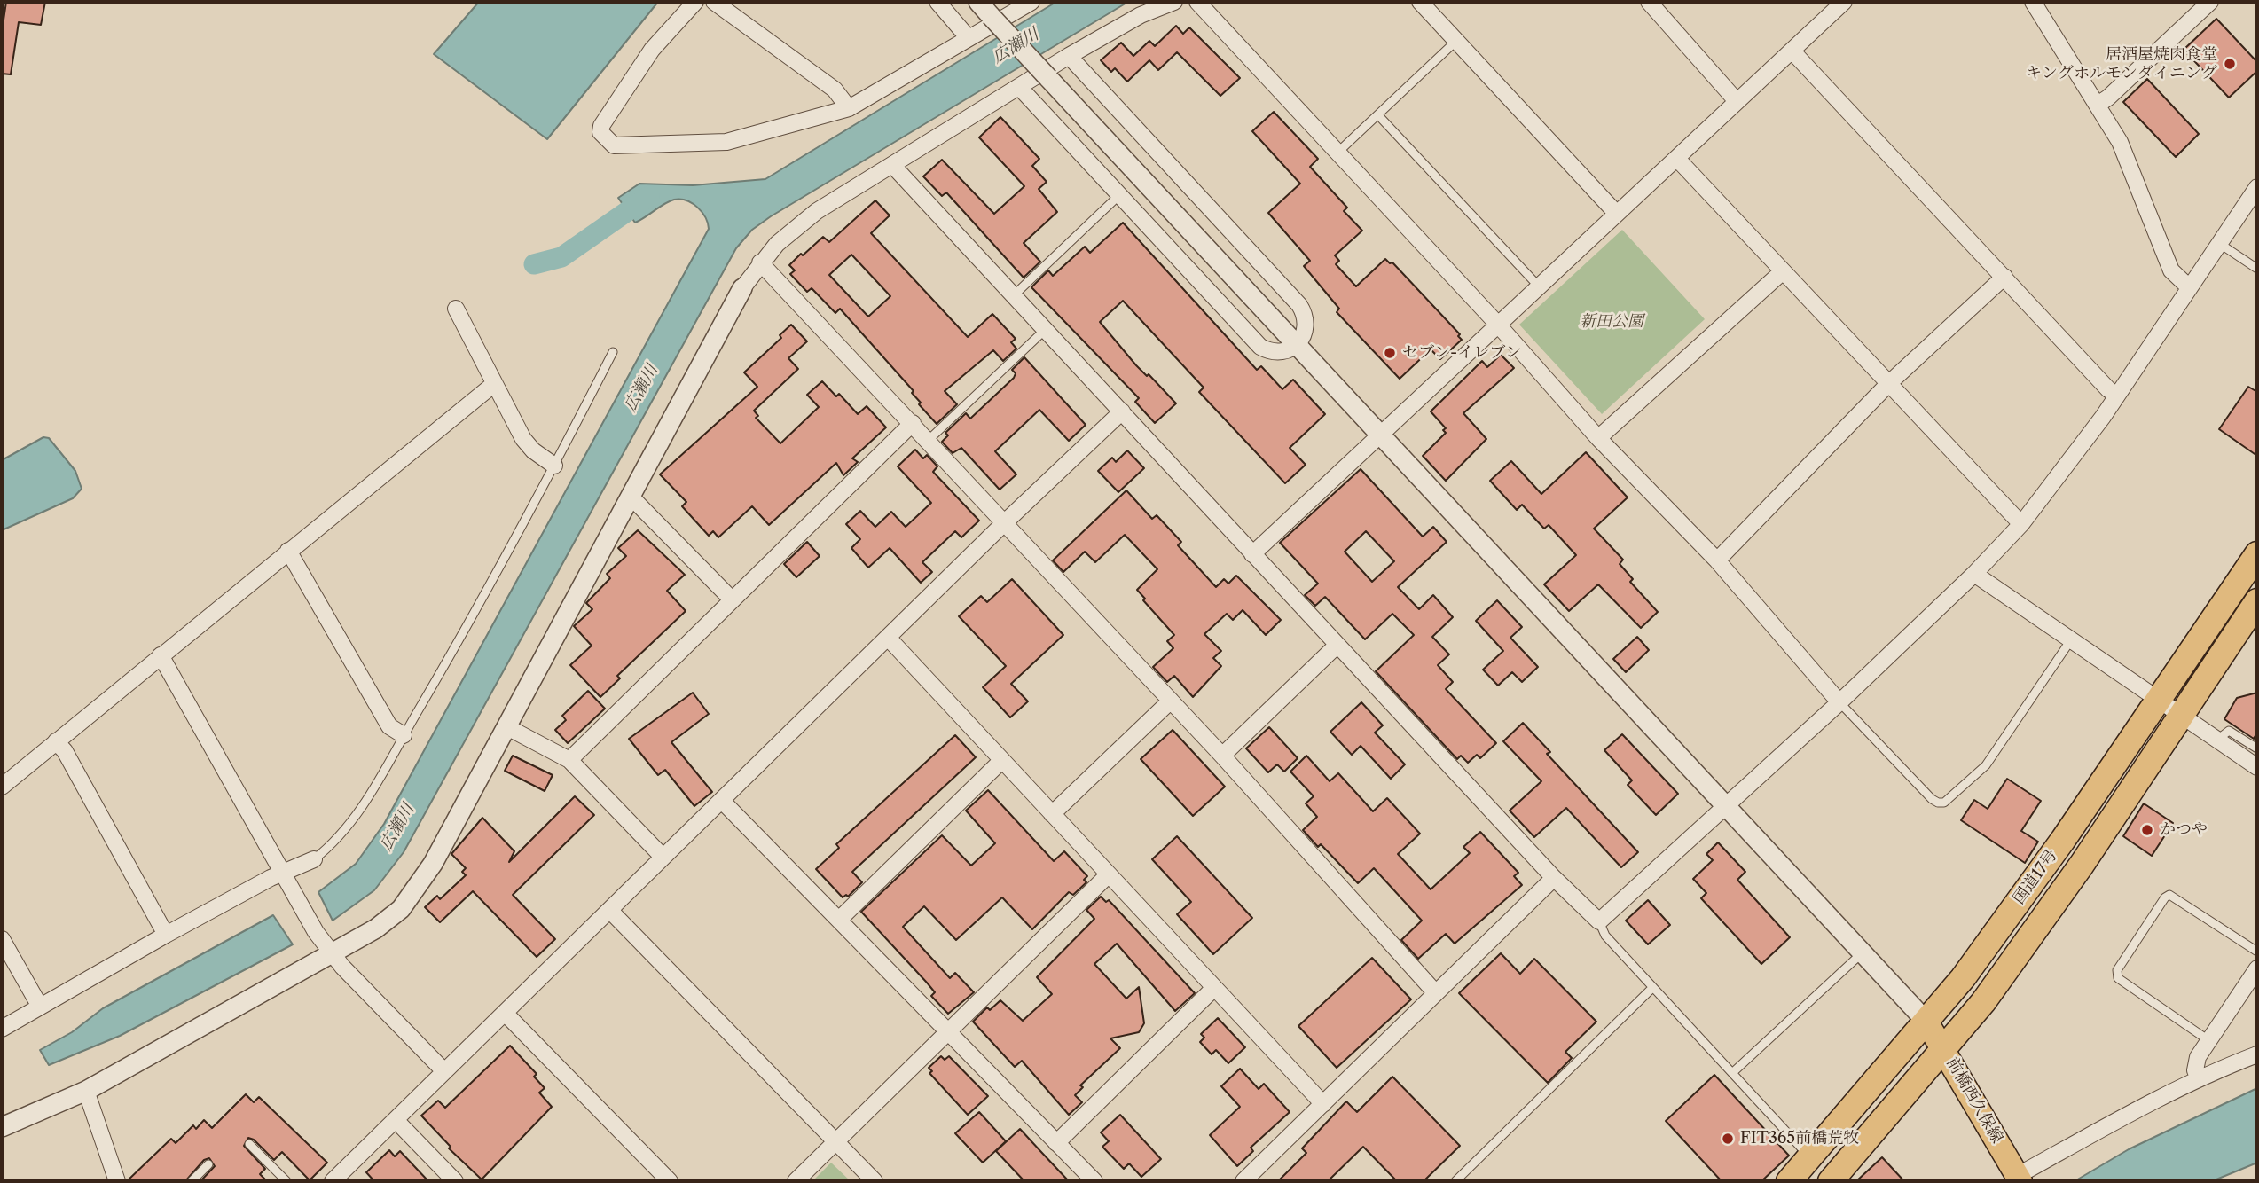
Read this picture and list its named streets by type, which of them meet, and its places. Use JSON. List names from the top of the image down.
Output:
{
  "streets": {
    "highway": ["国道17号"],
    "main road": ["前橋西久保線"]
  },
  "crossings": [
    ["国道17号", "前橋西久保線"]
  ],
  "water": ["広瀬川"],
  "parks": ["新田公園"],
  "places": [
    "居酒屋焼肉食堂 キングホルモンダイニング",
    "セブン-イレブン",
    "かつや",
    "FIT365前橋荒牧"
  ]
}
